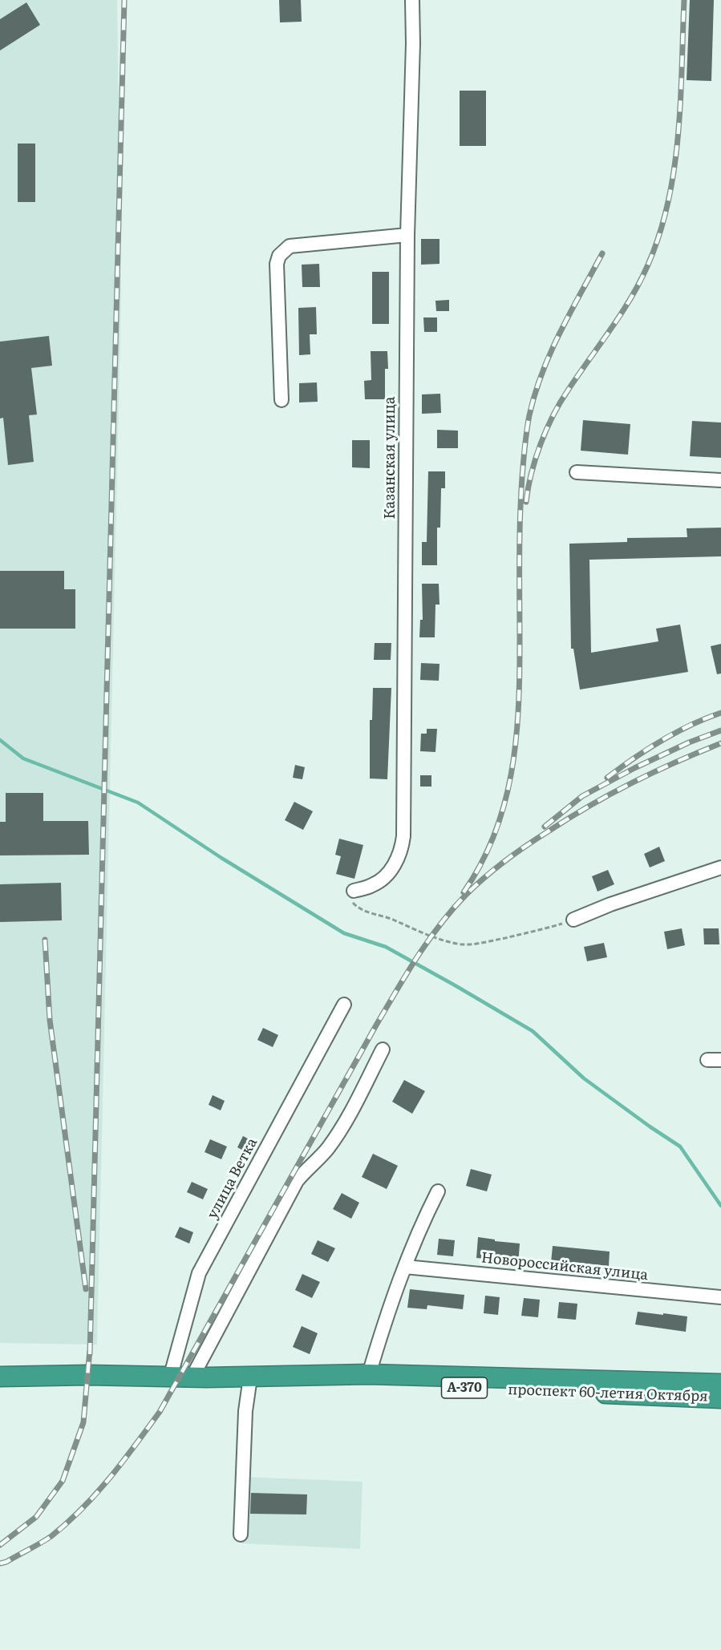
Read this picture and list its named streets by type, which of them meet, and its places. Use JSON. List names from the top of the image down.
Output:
{
  "streets": {
    "highway": ["А-370", "проспект 60-летия Октября"],
    "street": ["Казанская улица", "улица Ветка", "Новороссийская улица"]
  },
  "crossings": [
    ["улица Ветка", "проспект 60-летия Октября"]
  ]
}
